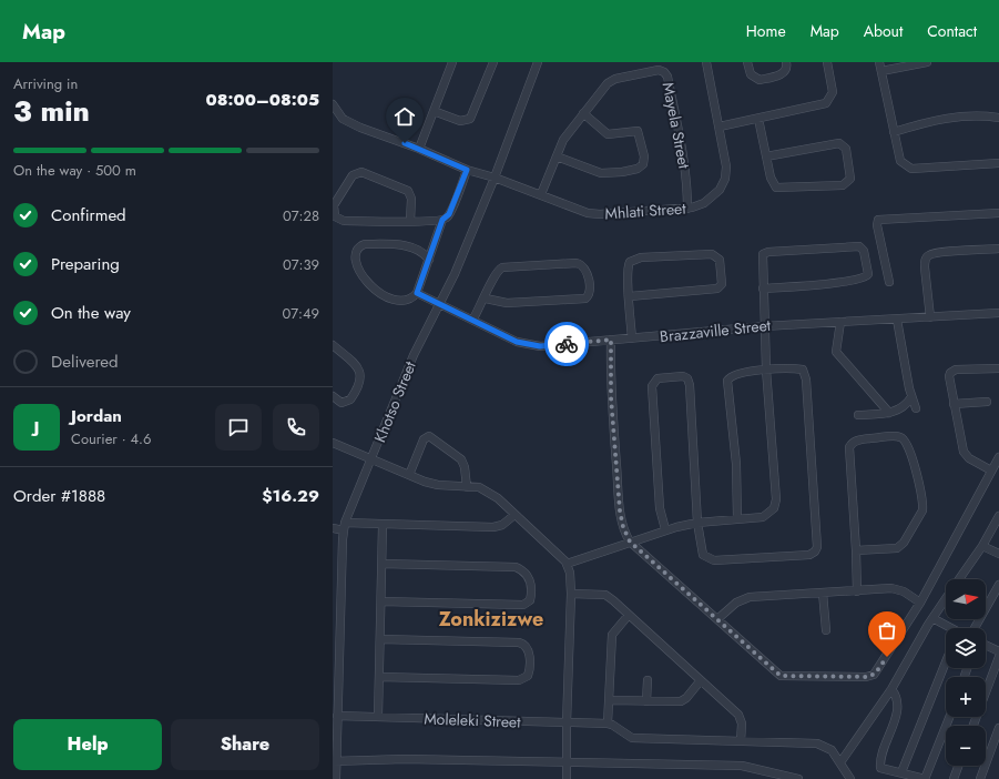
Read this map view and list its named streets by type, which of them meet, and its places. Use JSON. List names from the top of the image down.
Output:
{
  "streets": {
    "street": [
      "Mayela Street",
      "Mhlati Street",
      "Brazzaville Street",
      "Khotso Street",
      "Moleleki Street"
    ]
  },
  "crossings": [
    ["Mayela Street", "Mhlati Street"],
    ["Mhlati Street", "Khotso Street"],
    ["Brazzaville Street", "Khotso Street"],
    ["Khotso Street", "Moleleki Street"]
  ],
  "districts": ["Zonkizizwe"],
  "north": "right",
  "page": {
    "header": "Map",
    "nav": [
      "Home",
      "Map",
      "About",
      "Contact"
    ],
    "heading": ["3 min", "Arriving in", "08:00–08:05"],
    "panel": [
      "Jordan",
      "Courier · 4.6",
      "Order #1888",
      "$16.29"
    ],
    "bar": "On the way · 500 m",
    "list": [
      ["Confirmed", "07:28"],
      ["Preparing", "07:39"],
      ["On the way", "07:49"],
      "Delivered"
    ],
    "round": "J",
    "map_buttons": ["+", "−"],
    "buttons": ["Help", "Share"]
  }
}
